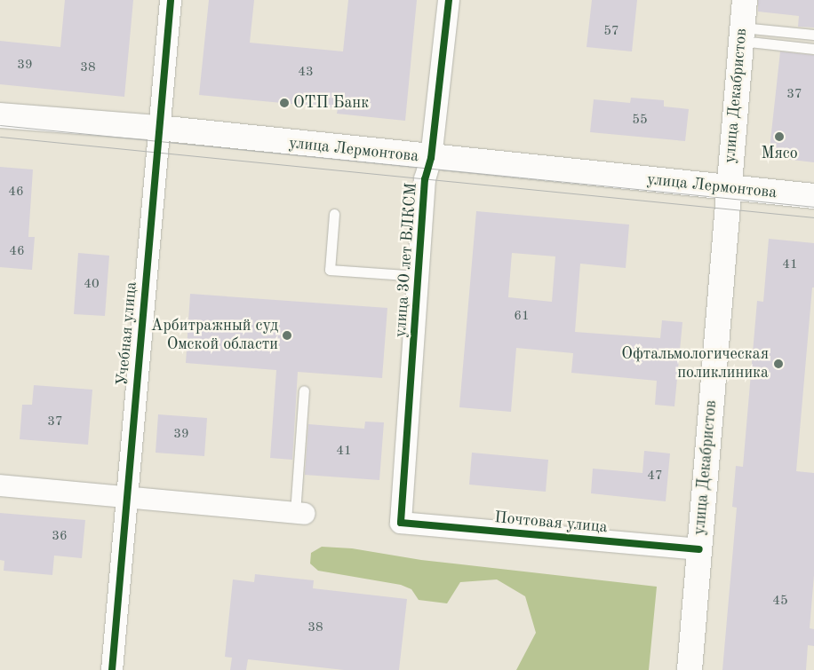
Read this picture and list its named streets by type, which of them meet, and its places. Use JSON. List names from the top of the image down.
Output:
{
  "streets": {
    "main road": ["улица Декабристов", "улица Лермонтова"],
    "street": ["улица 30 лет ВЛКСМ", "Учебная улица", "Почтовая улица"]
  },
  "crossings": [
    ["улица Декабристов", "улица Лермонтова"],
    ["улица Декабристов", "Почтовая улица"],
    ["улица Лермонтова", "улица 30 лет ВЛКСМ"],
    ["улица Лермонтова", "Учебная улица"],
    ["улица 30 лет ВЛКСМ", "Почтовая улица"]
  ],
  "places": [
    "ОТП Банк",
    "Мясо",
    "Арбитражный суд Омской области",
    "Офтальмологическая поликлиника"
  ],
  "house_numbers": [
    "57",
    "39",
    "38",
    "43",
    "37",
    "55",
    "46",
    "46",
    "41",
    "40",
    "61",
    "37",
    "39",
    "41",
    "47",
    "36",
    "45",
    "38"
  ]
}
